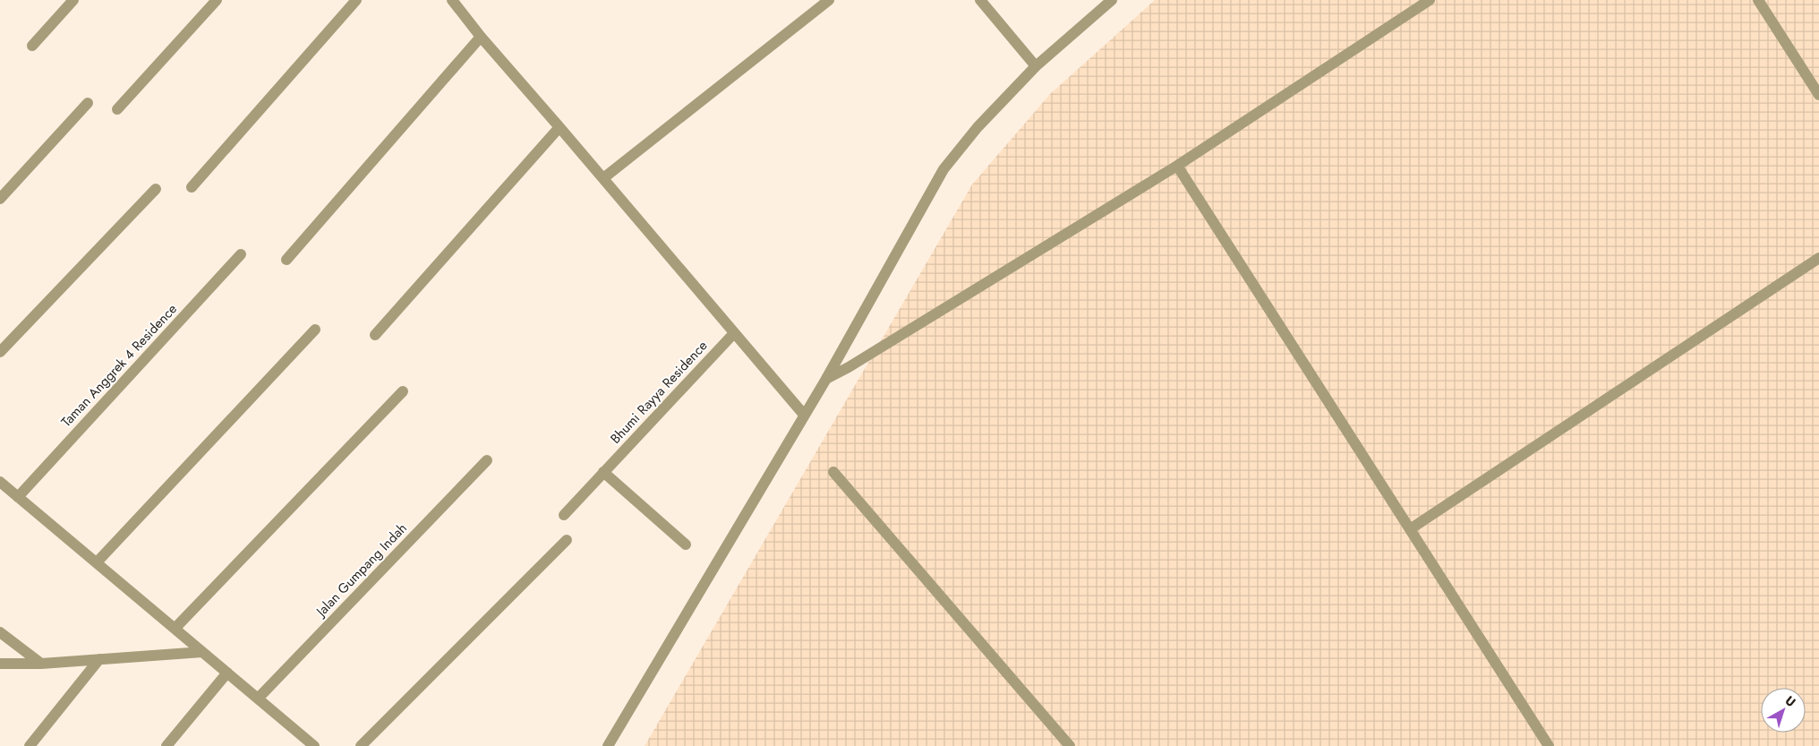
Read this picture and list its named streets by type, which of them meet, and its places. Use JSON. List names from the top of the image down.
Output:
{
  "streets": {
    "street": ["Taman Anggrek 4 Residence", "Bhumi Rayya Residence", "Jalan Gumpang Indah"]
  },
  "north": "top right"
}
